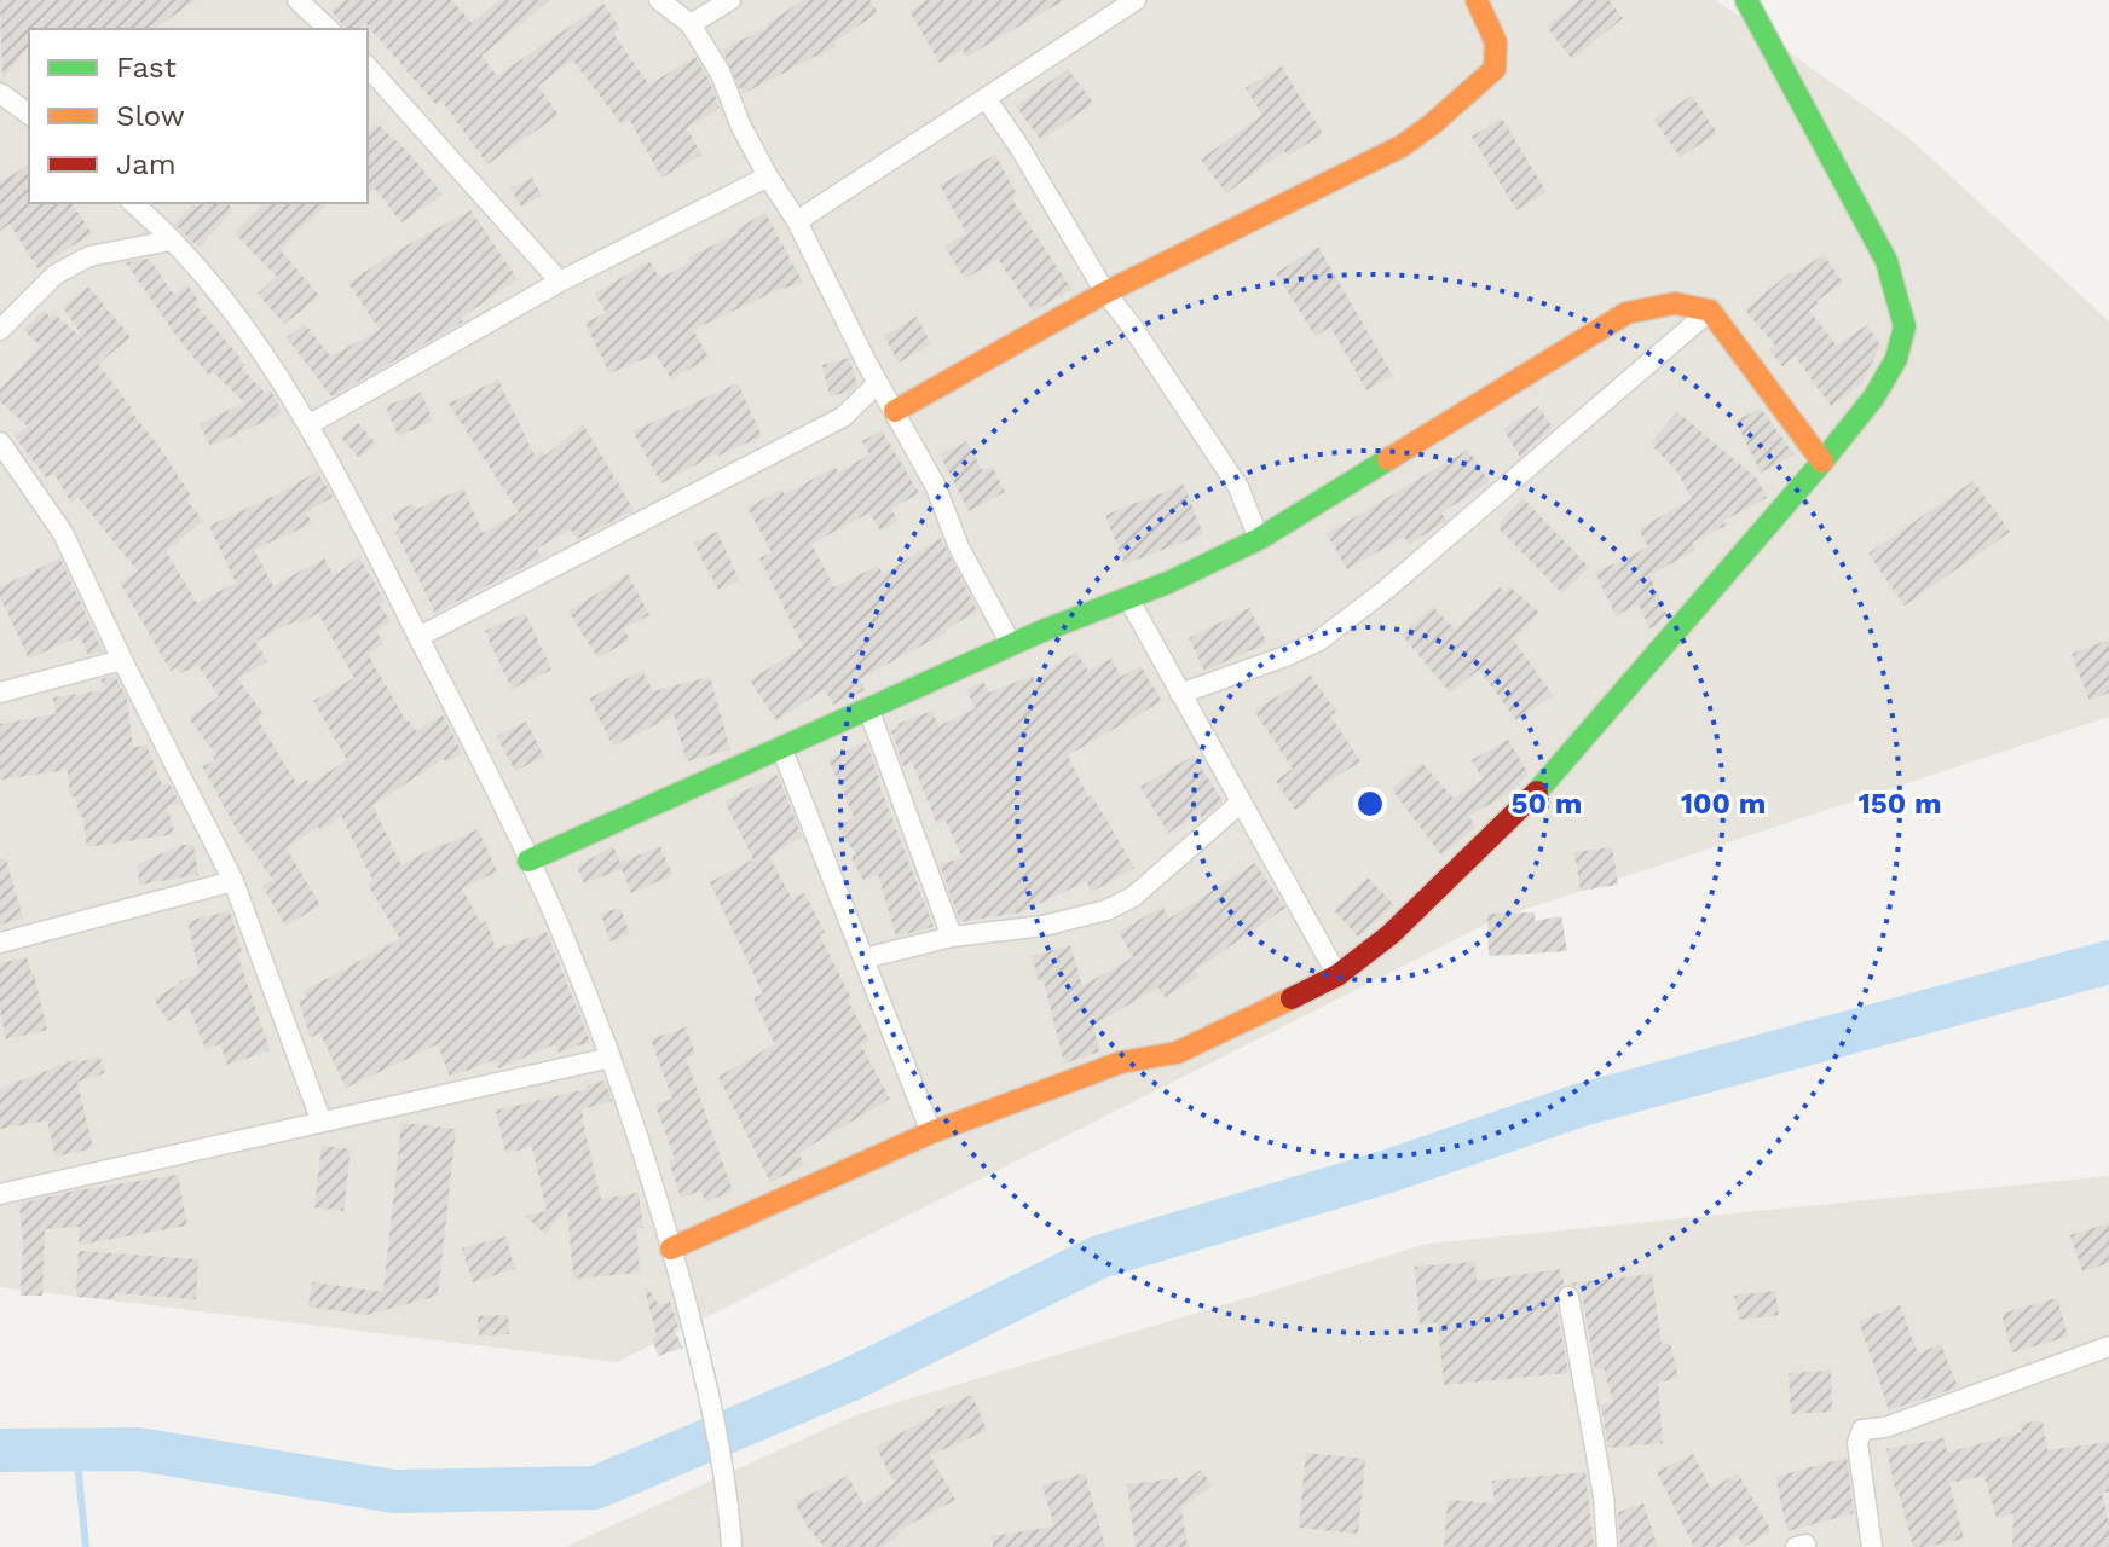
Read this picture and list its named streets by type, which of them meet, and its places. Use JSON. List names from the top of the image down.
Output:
{
  "legend": ["Fast", "Slow", "Jam"],
  "rings": ["50 m", "100 m", "150 m"]
}
